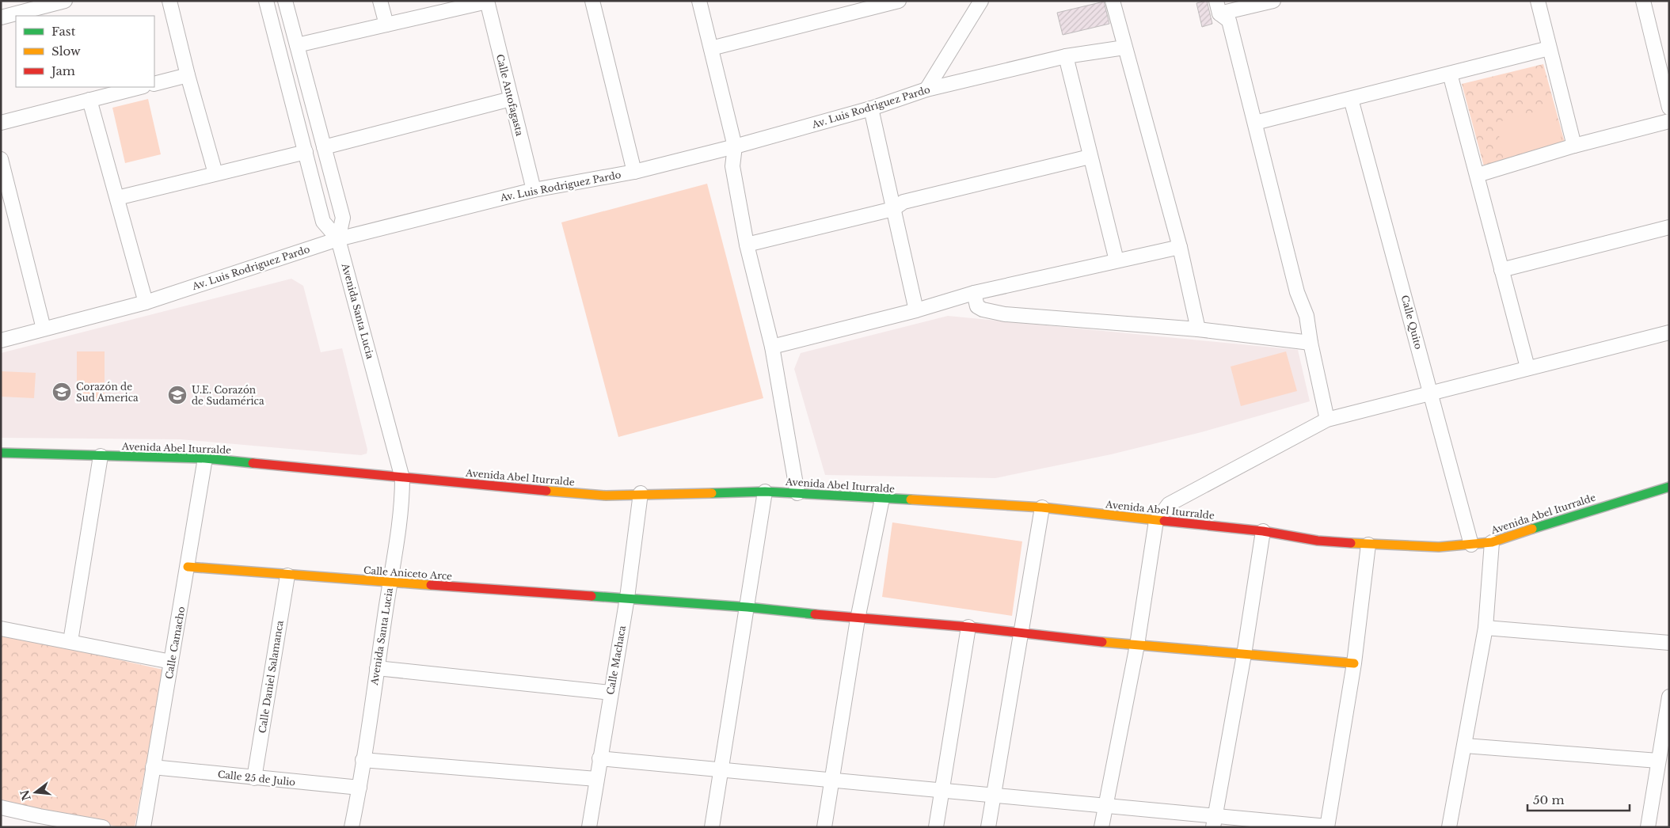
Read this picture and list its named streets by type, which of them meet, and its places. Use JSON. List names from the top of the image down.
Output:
{
  "streets": {
    "street": [
      "Calle Antofagasta",
      "Av. Luis Rodriguez Pardo",
      "Avenida Santa Lucia",
      "Calle Quito",
      "Avenida Abel Iturralde",
      "Calle Aniceto Arce",
      "Calle Camacho",
      "Calle Machaca",
      "Calle Daniel Salamanca",
      "Calle 25 de Julio"
    ]
  },
  "crossings": [
    ["Calle Antofagasta", "Av. Luis Rodriguez Pardo"],
    ["Av. Luis Rodriguez Pardo", "Avenida Santa Lucia"],
    ["Avenida Santa Lucia", "Avenida Abel Iturralde"],
    ["Avenida Santa Lucia", "Calle Aniceto Arce"],
    ["Avenida Santa Lucia", "Calle 25 de Julio"],
    ["Calle Quito", "Avenida Abel Iturralde"],
    ["Avenida Abel Iturralde", "Calle Camacho"],
    ["Avenida Abel Iturralde", "Calle Machaca"],
    ["Calle Aniceto Arce", "Calle Camacho"],
    ["Calle Aniceto Arce", "Calle Machaca"],
    ["Calle Aniceto Arce", "Calle Daniel Salamanca"],
    ["Calle Camacho", "Calle 25 de Julio"],
    ["Calle Daniel Salamanca", "Calle 25 de Julio"]
  ],
  "places": {
    "school or university": ["Corazón de Sud America", "U.E. Corazón de Sudamérica"]
  },
  "legend": ["Fast", "Slow", "Jam"],
  "scale_bar": "50 m",
  "north": "left"
}
